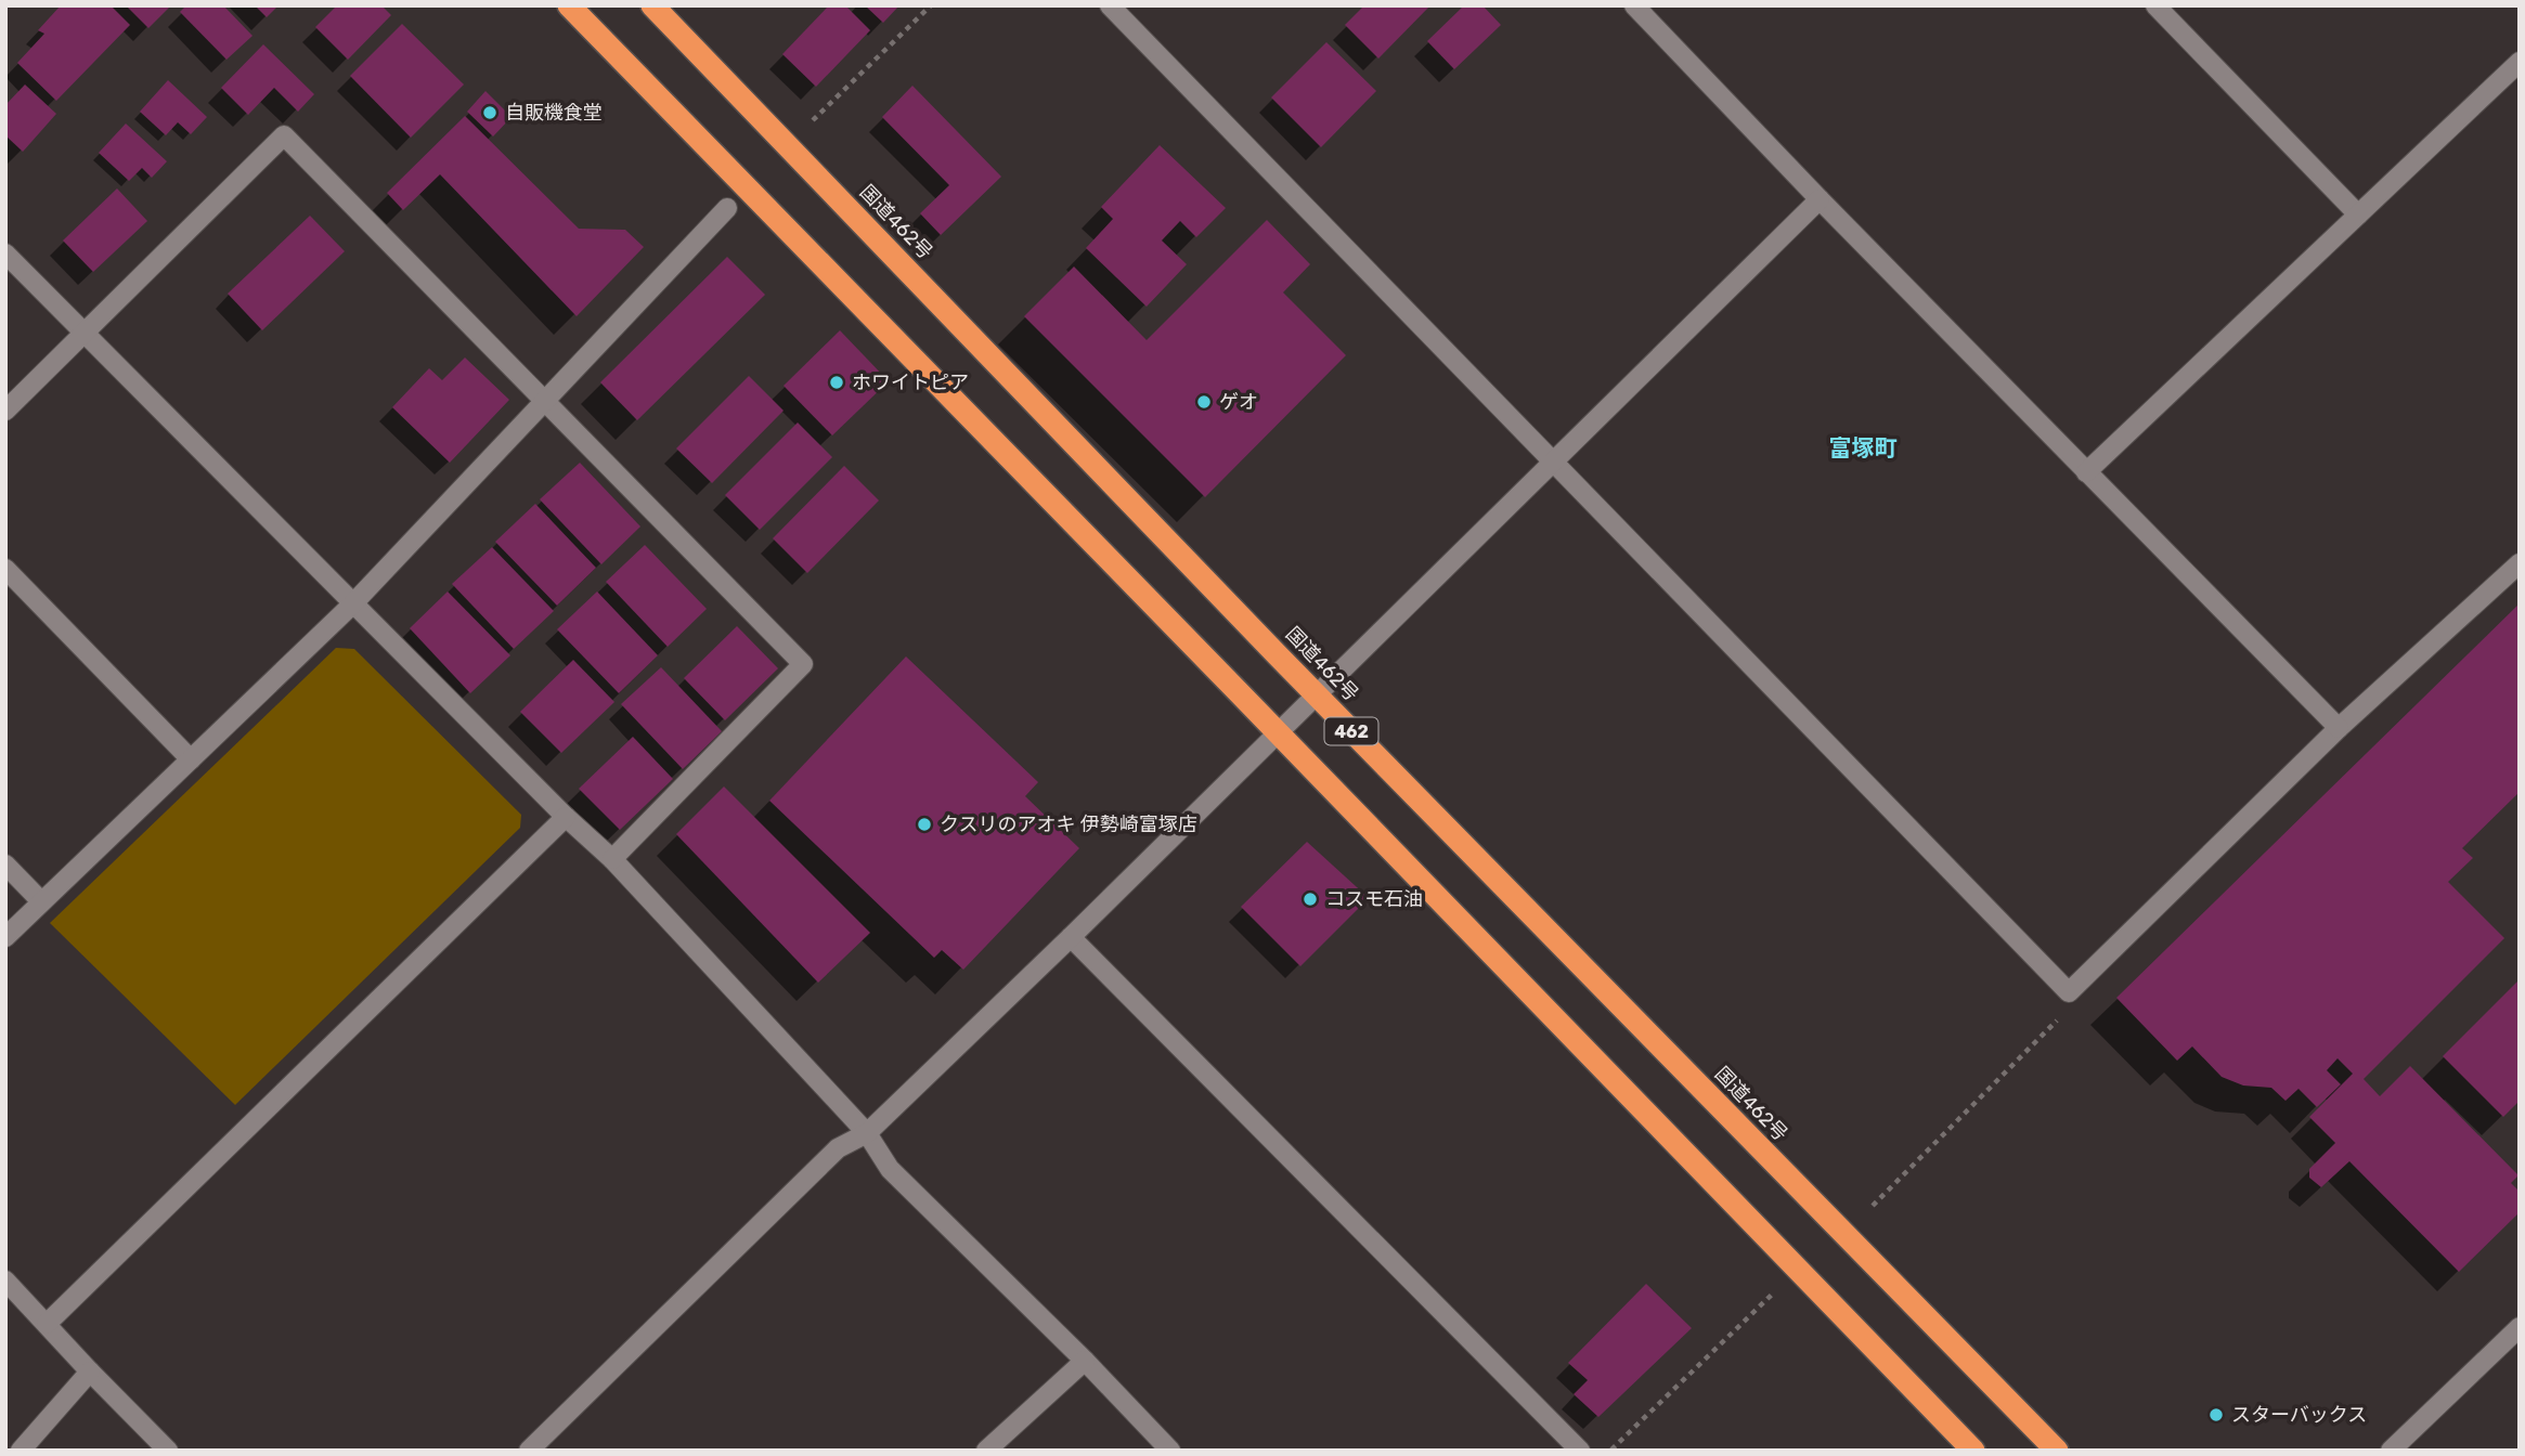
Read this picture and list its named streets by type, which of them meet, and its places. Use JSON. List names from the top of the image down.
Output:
{
  "streets": {
    "highway": ["国道462号", "462"]
  },
  "districts": ["富塚町"],
  "places": [
    "自販機食堂",
    "ホワイトピア",
    "ゲオ",
    "クスリのアオキ 伊勢崎富塚店",
    "コスモ石油",
    "スターバックス"
  ]
}
